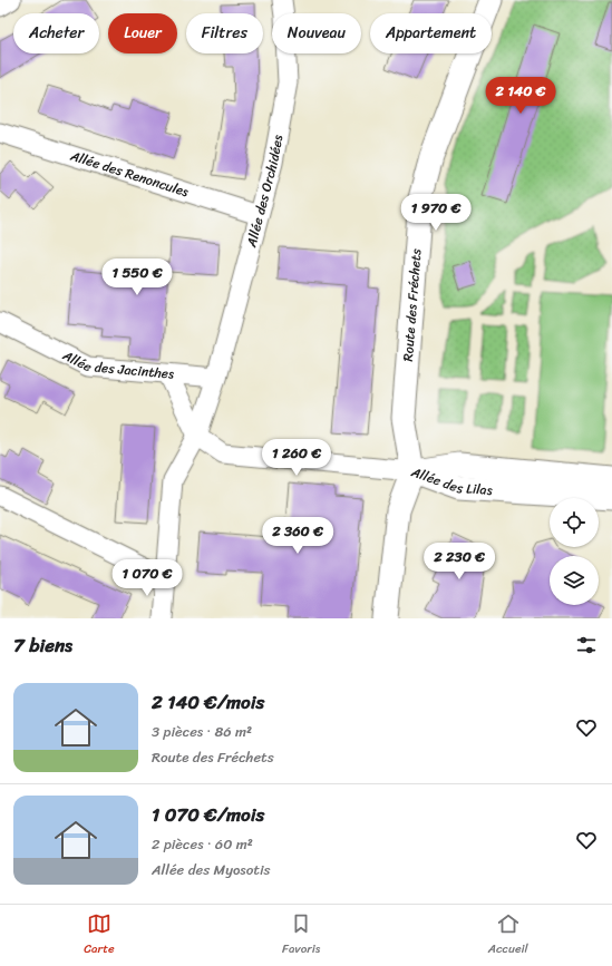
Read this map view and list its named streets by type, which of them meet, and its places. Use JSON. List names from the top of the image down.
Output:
{
  "streets": {
    "street": [
      "Allée des Renoncules",
      "Allée des Orchidées",
      "Route des Fréchets",
      "Allée des Jacinthes",
      "Allée des Lilas"
    ]
  },
  "crossings": [
    ["Allée des Renoncules", "Allée des Orchidées"],
    ["Allée des Orchidées", "Allée des Jacinthes"],
    ["Route des Fréchets", "Allée des Jacinthes"],
    ["Route des Fréchets", "Allée des Lilas"],
    ["Allée des Jacinthes", "Allée des Lilas"]
  ],
  "page": {
    "chip": [
      "Acheter",
      "Louer",
      "Filtres",
      "Nouveau",
      "Appartement"
    ],
    "price": [
      "2 140 €",
      "1 970 €",
      "1 550 €",
      "1 260 €",
      "2 360 €",
      "2 230 €",
      "1 070 €"
    ],
    "heading": "7 biens",
    "list": [
      {
        "name": "2 140 €/mois",
        "note": "3 pièces · 86 m² · Route des Fréchets"
      },
      {
        "name": "1 070 €/mois",
        "note": "2 pièces · 60 m² · Allée des Myosotis"
      }
    ],
    "tabs": ["Carte", "Favoris", "Accueil"]
  }
}
